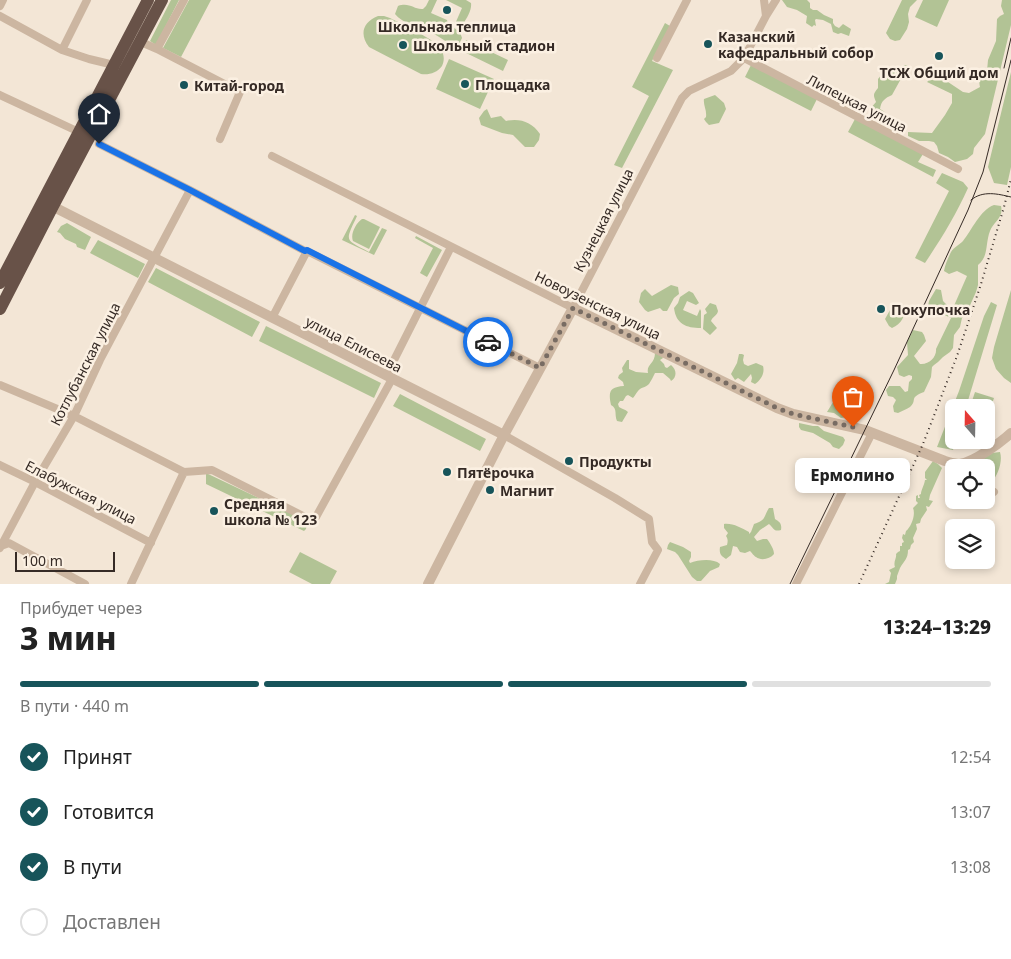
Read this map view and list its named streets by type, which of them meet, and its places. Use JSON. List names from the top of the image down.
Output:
{
  "streets": {
    "street": [
      "Липецкая улица",
      "Кузнецкая улица",
      "Новоузенская улица",
      "улица Елисеева",
      "Котлубанская улица",
      "Елабужская улица"
    ]
  },
  "crossings": [
    ["Липецкая улица", "Кузнецкая улица"],
    ["Кузнецкая улица", "Новоузенская улица"],
    ["Кузнецкая улица", "улица Елисеева"],
    ["улица Елисеева", "Котлубанская улица"],
    ["Котлубанская улица", "Елабужская улица"]
  ],
  "places": [
    "Школьная теплица",
    "Казанский кафедральный собор",
    "Школьный стадион",
    "ТСЖ Общий дом",
    "Площадка",
    "Китай-город",
    "Покупочка",
    "Ермолино",
    "Продукты",
    "Пятёрочка",
    "Магнит",
    "Средняя школа № 123"
  ],
  "scale_bar": "100 m",
  "north": "top",
  "page": {
    "bubble": "Ермолино",
    "scale": "100 m",
    "heading": ["3 мин", "Прибудет через", "13:24–13:29"],
    "bar": "В пути · 440 m",
    "list": [
      ["Принят", "12:54"],
      ["Готовится", "13:07"],
      ["В пути", "13:08"],
      "Доставлен"
    ]
  }
}
